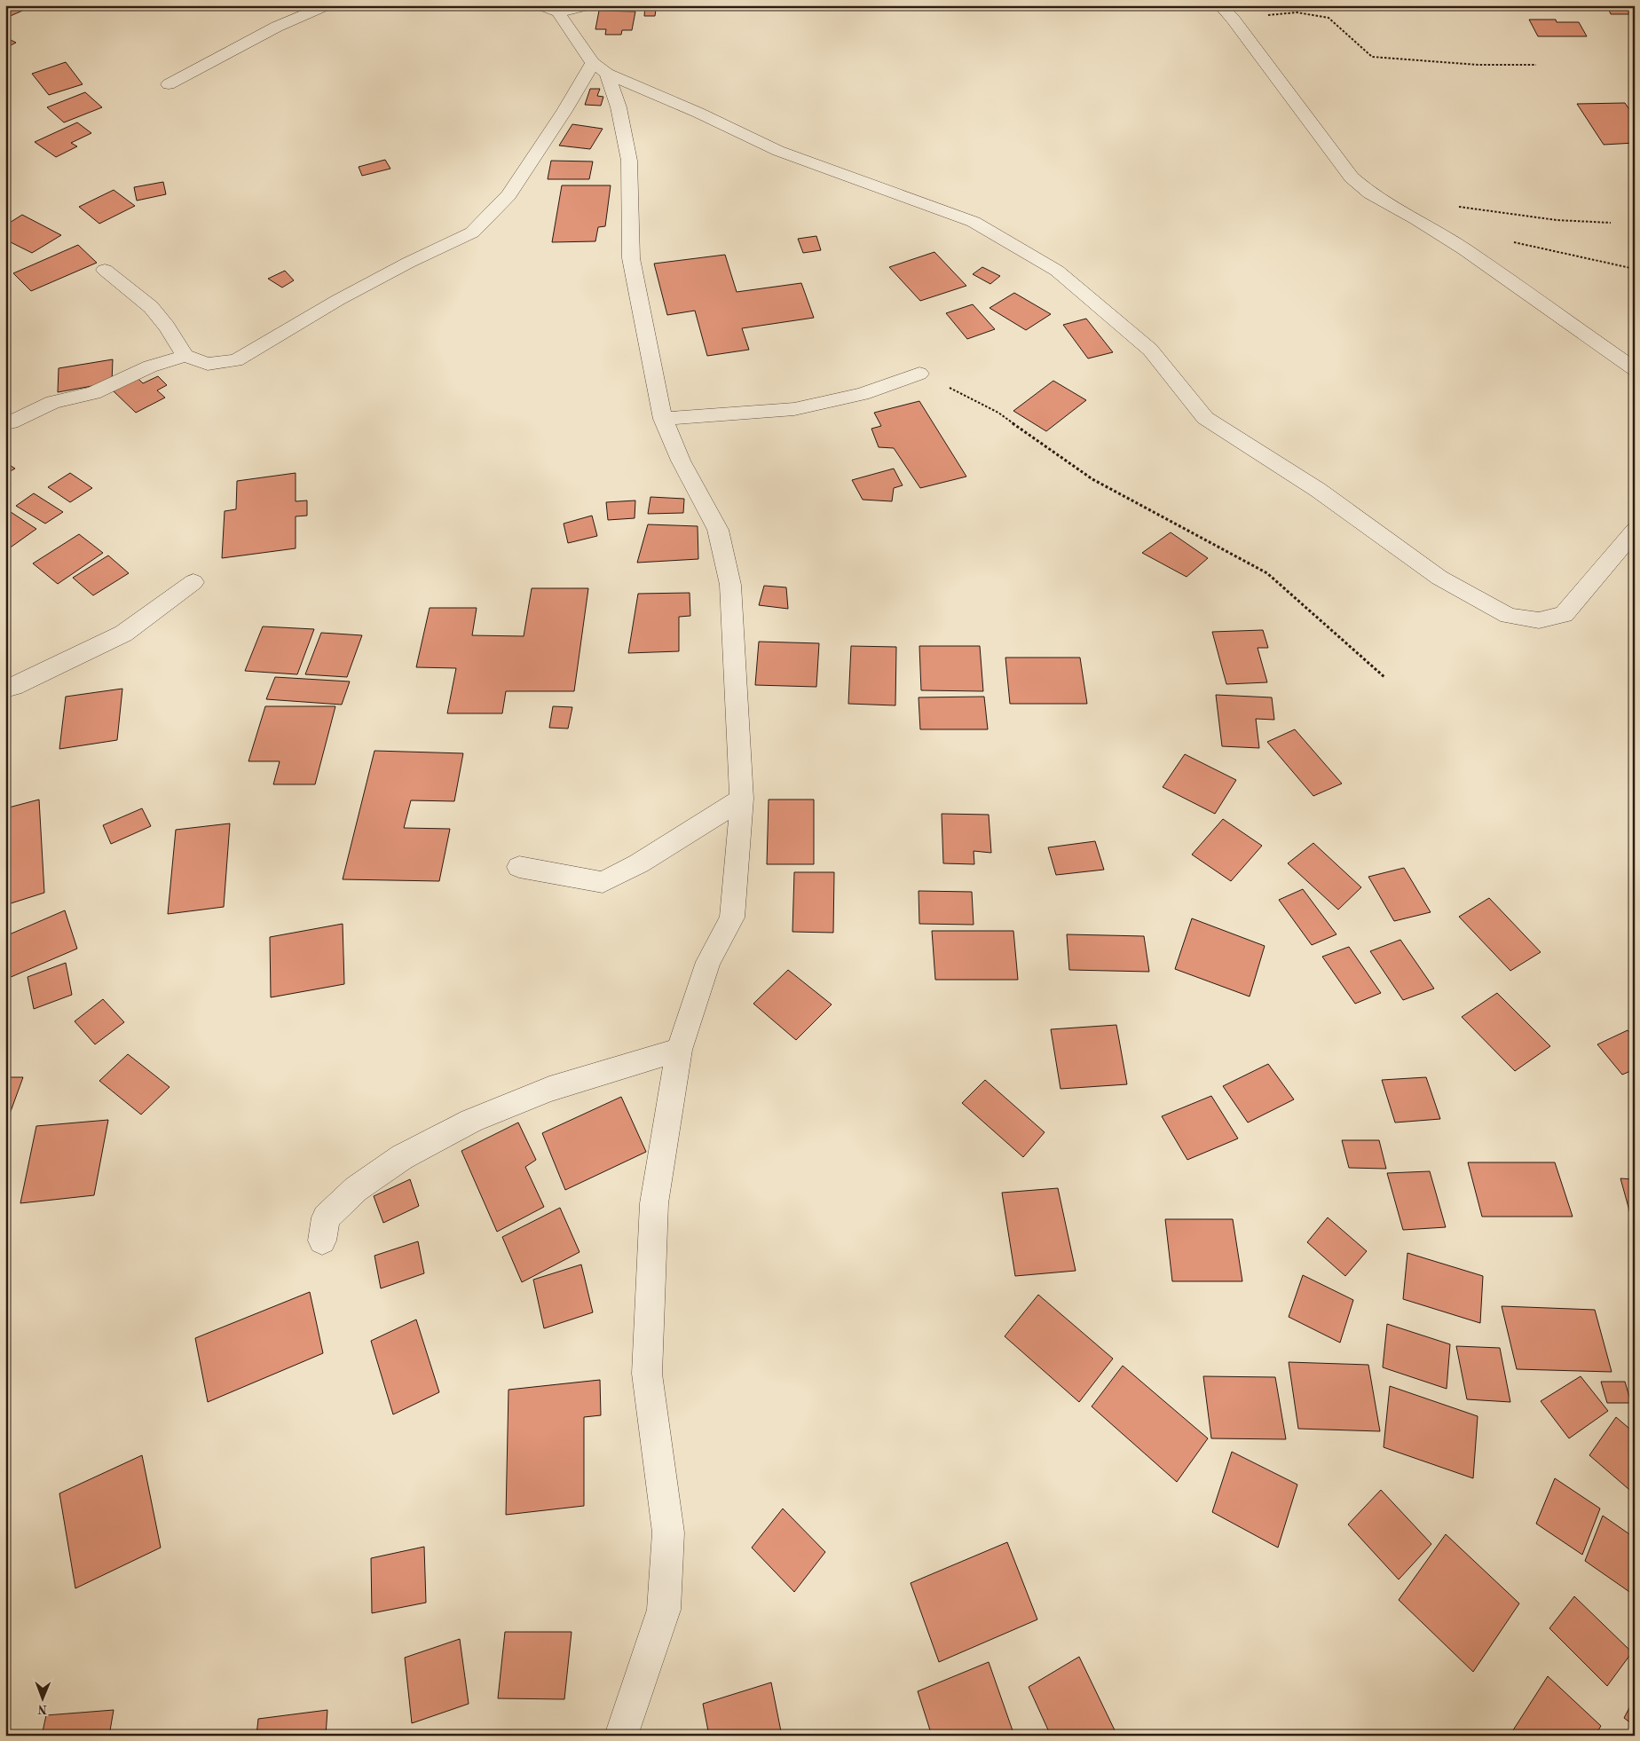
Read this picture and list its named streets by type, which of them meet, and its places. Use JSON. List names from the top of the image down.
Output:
{
  "north": "bottom"
}
